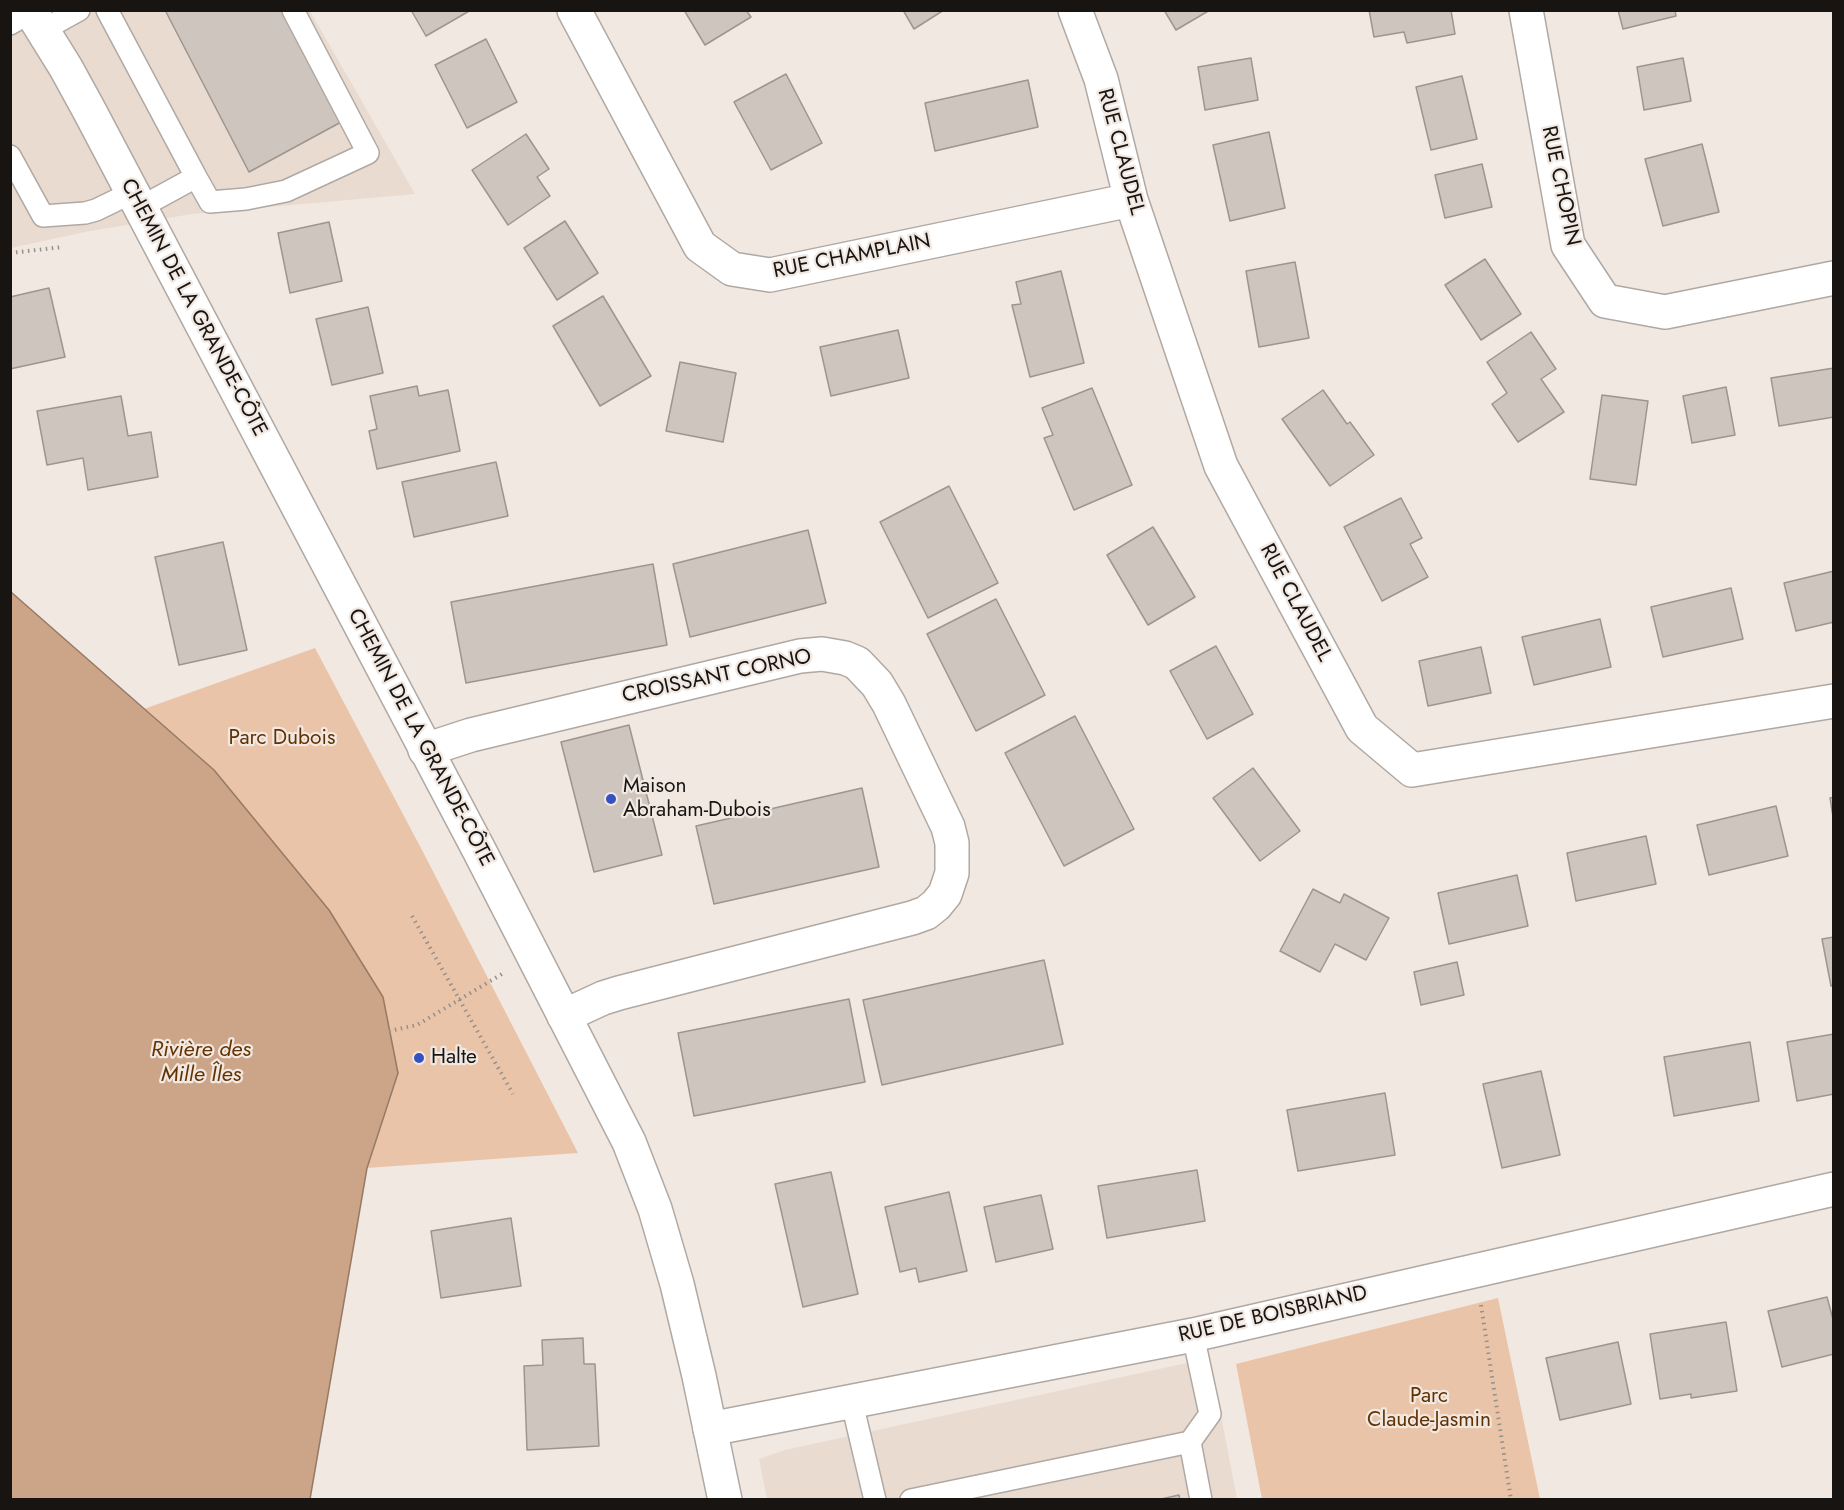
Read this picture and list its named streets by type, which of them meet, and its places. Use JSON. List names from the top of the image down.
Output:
{
  "streets": {
    "street": [
      "RUE CLAUDEL",
      "RUE CHOPIN",
      "RUE CHAMPLAIN",
      "CHEMIN DE LA GRANDE-CÔTE",
      "CROISSANT CORNO",
      "RUE DE BOISBRIAND"
    ]
  },
  "crossings": [
    ["RUE CLAUDEL", "RUE CHAMPLAIN"],
    ["CHEMIN DE LA GRANDE-CÔTE", "CROISSANT CORNO"],
    ["CHEMIN DE LA GRANDE-CÔTE", "RUE DE BOISBRIAND"]
  ],
  "water": ["Rivière des Mille Îles"],
  "parks": ["Parc Dubois", "Parc Claude-Jasmin"],
  "places": ["Maison Abraham-Dubois", "Halte"]
}
